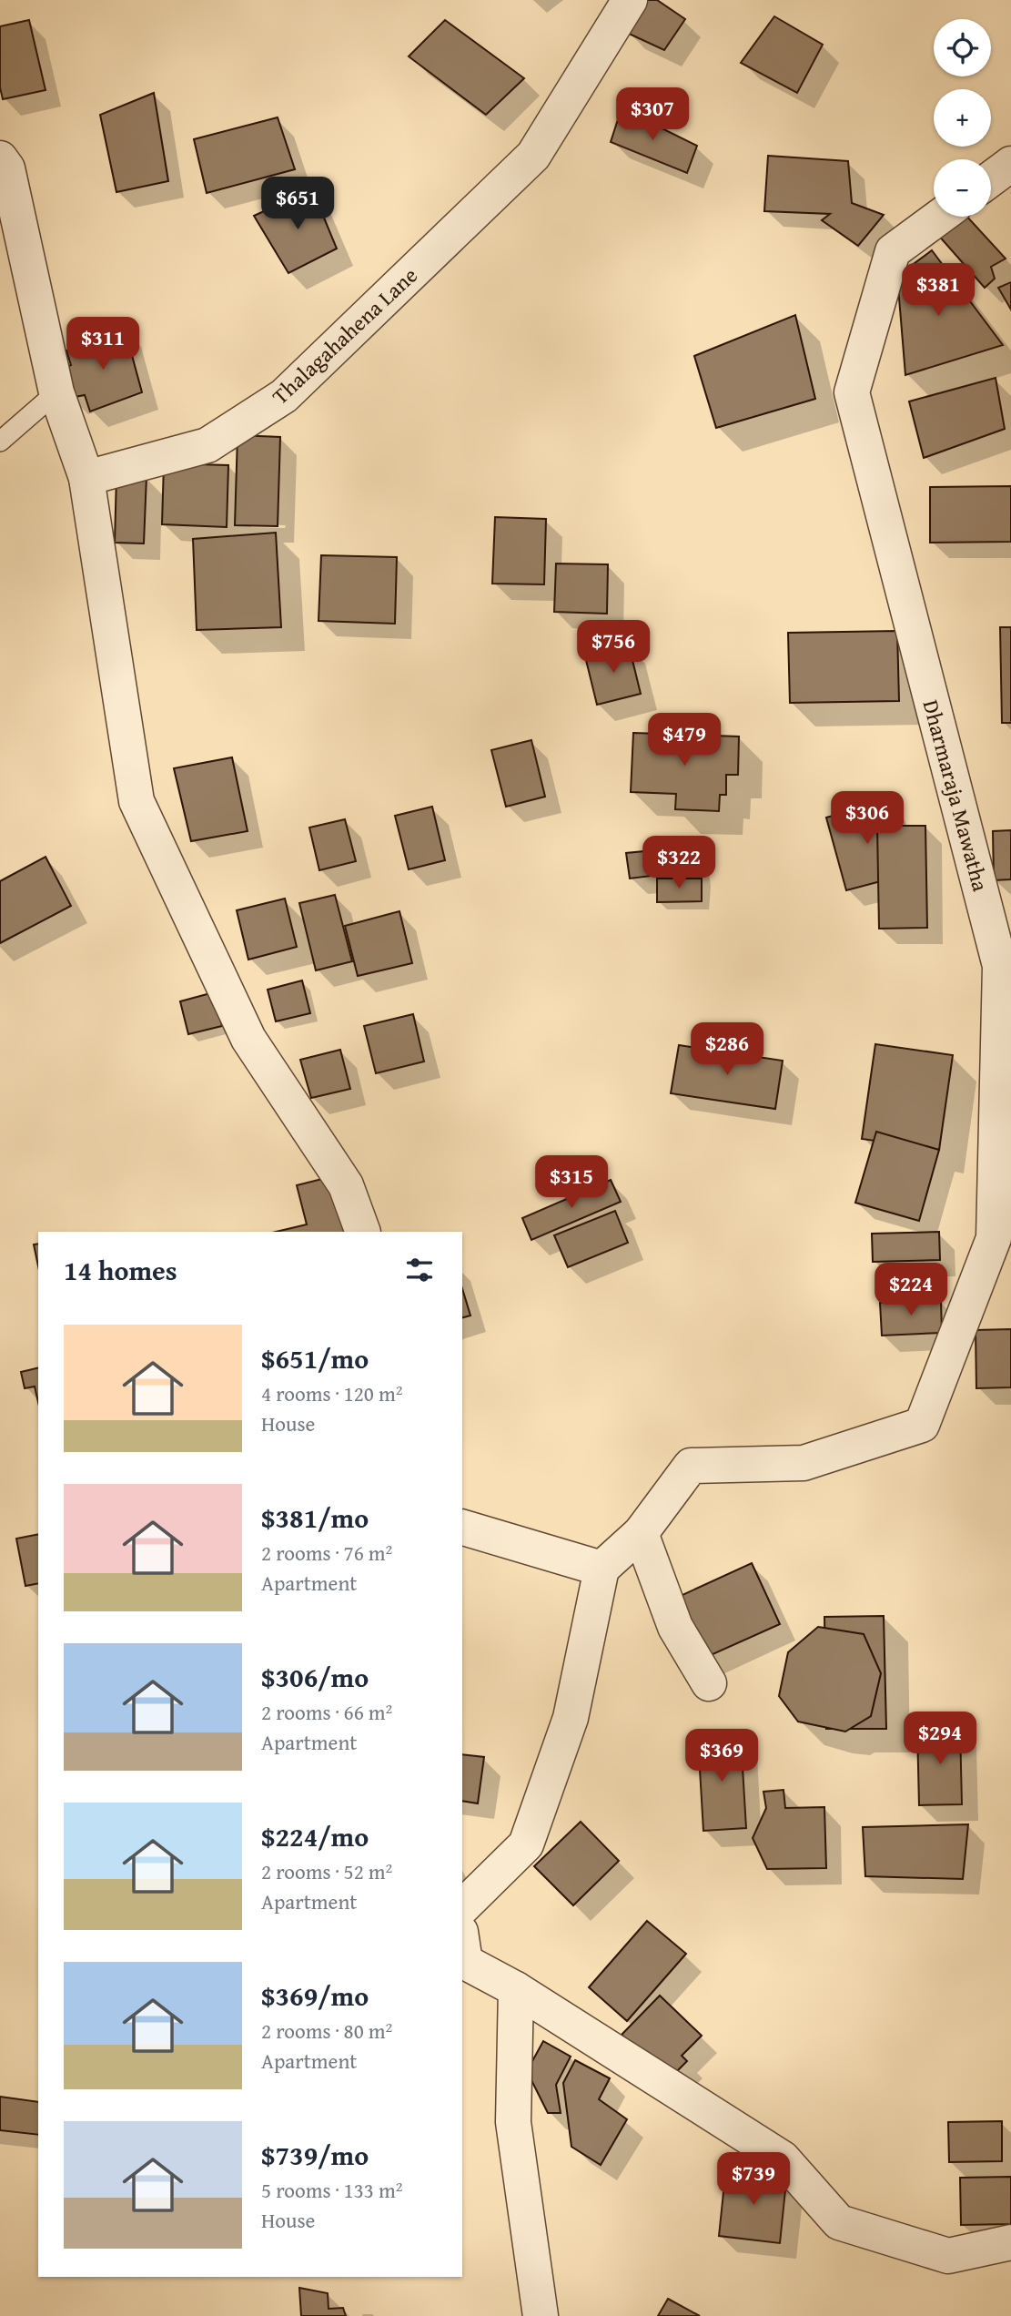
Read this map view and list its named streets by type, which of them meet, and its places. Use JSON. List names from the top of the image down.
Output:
{
  "streets": {
    "street": ["Thalagahahena Lane", "Dharmaraja Mawatha"]
  },
  "page": {
    "map_buttons": ["+", "−"],
    "price": [
      "$307",
      "$651",
      "$381",
      "$311",
      "$756",
      "$479",
      "$306",
      "$322",
      "$286",
      "$315",
      "$224",
      "$294",
      "$369",
      "$739"
    ],
    "heading": "14 homes",
    "list": [
      {
        "name": "$651/mo",
        "note": "4 rooms · 120 m² · House"
      },
      {
        "name": "$381/mo",
        "note": "2 rooms · 76 m² · Apartment"
      },
      {
        "name": "$306/mo",
        "note": "2 rooms · 66 m² · Apartment"
      },
      {
        "name": "$224/mo",
        "note": "2 rooms · 52 m² · Apartment"
      },
      {
        "name": "$369/mo",
        "note": "2 rooms · 80 m² · Apartment"
      },
      {
        "name": "$739/mo",
        "note": "5 rooms · 133 m² · House"
      }
    ]
  }
}
